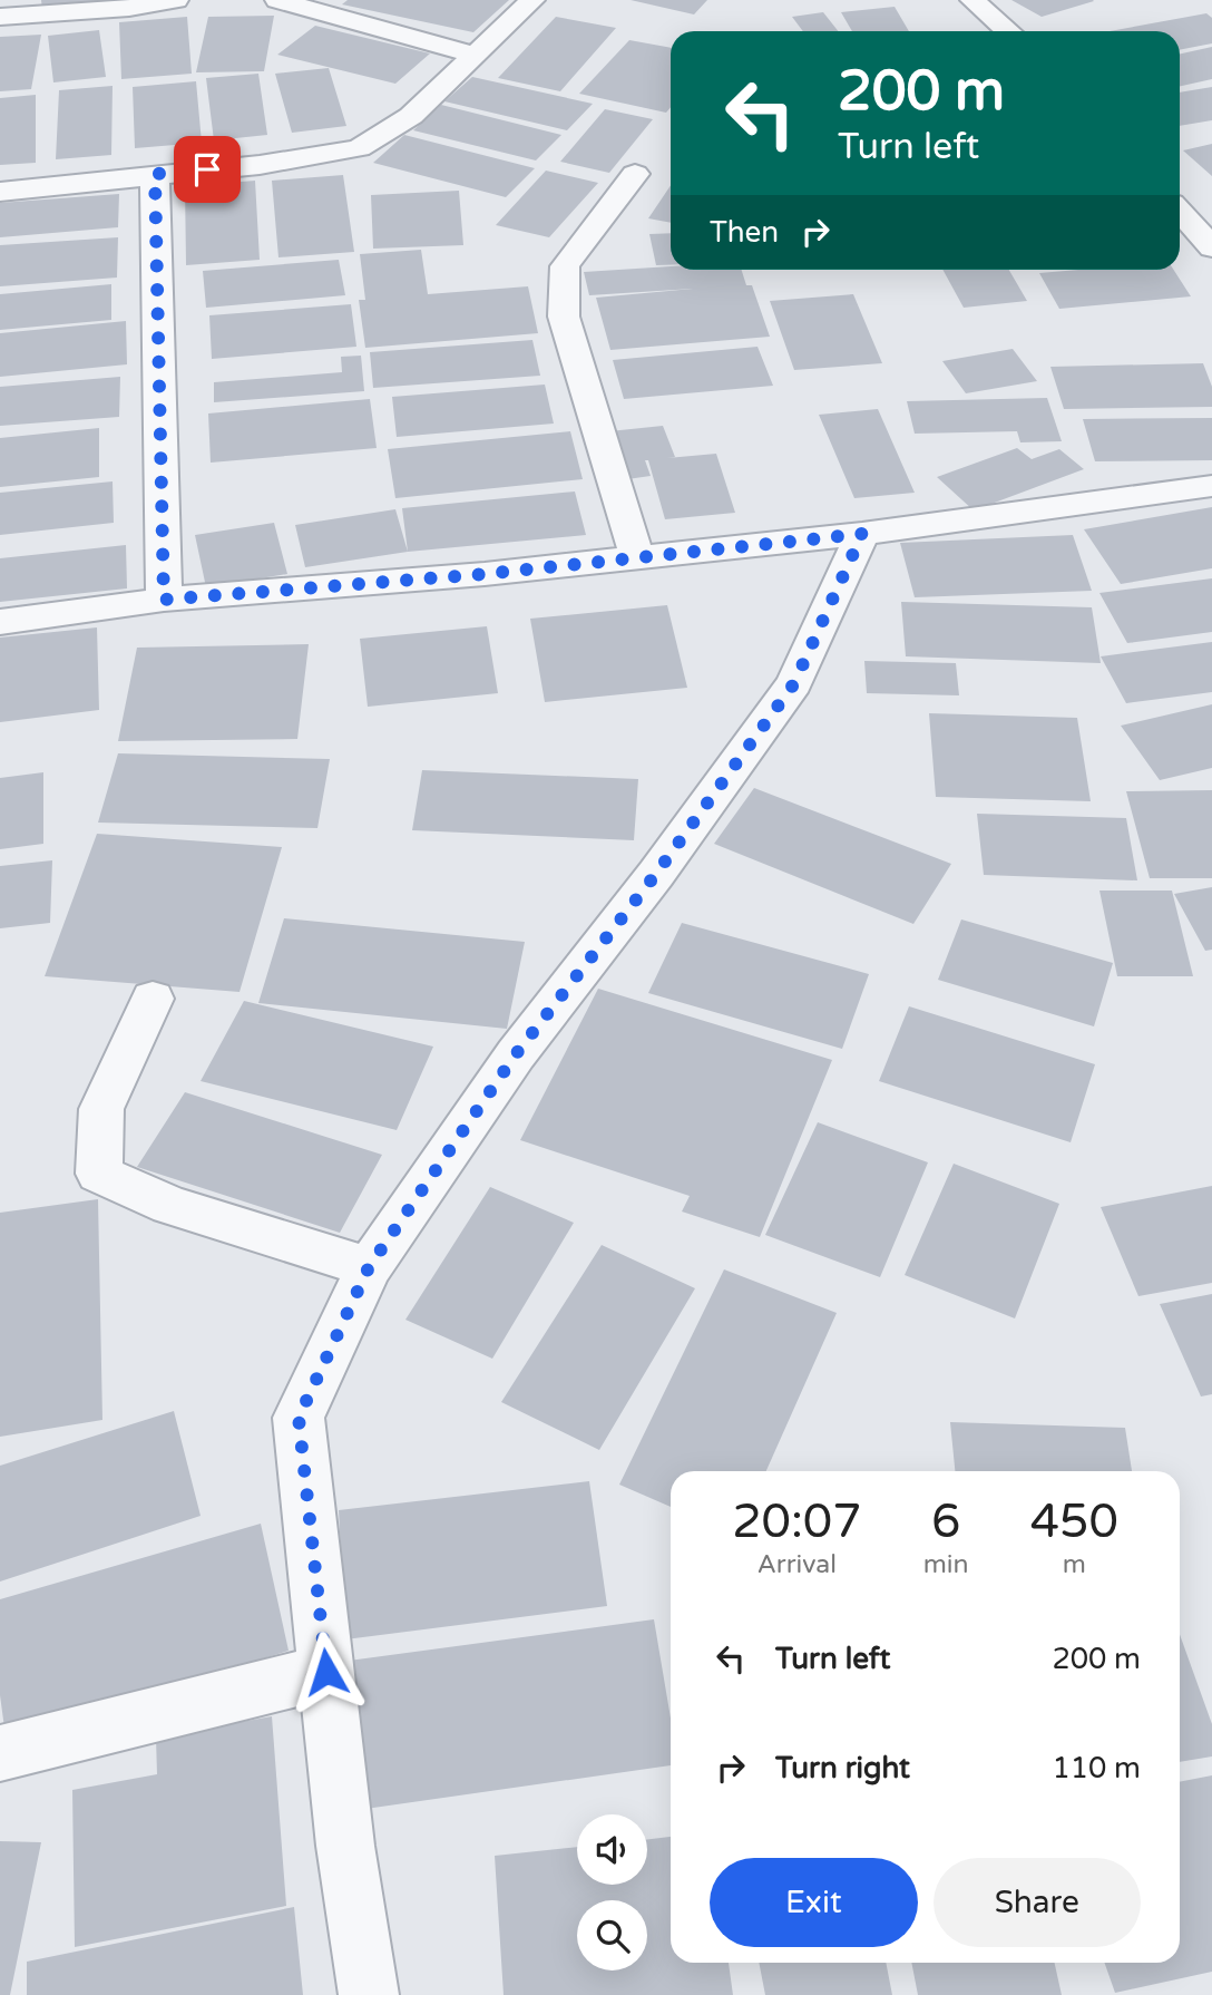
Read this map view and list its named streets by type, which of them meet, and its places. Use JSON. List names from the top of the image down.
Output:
{
  "page": {
    "turn": ["200 m", "Turn left"],
    "then": "Then",
    "eta": [
      "20:07",
      "Arrival",
      "6",
      "min",
      "450",
      "m"
    ],
    "list": [
      {
        "name": "Turn left",
        "value": "200 m"
      },
      {
        "name": "Turn right",
        "value": "110 m"
      }
    ],
    "buttons": ["Exit", "Share"]
  }
}
